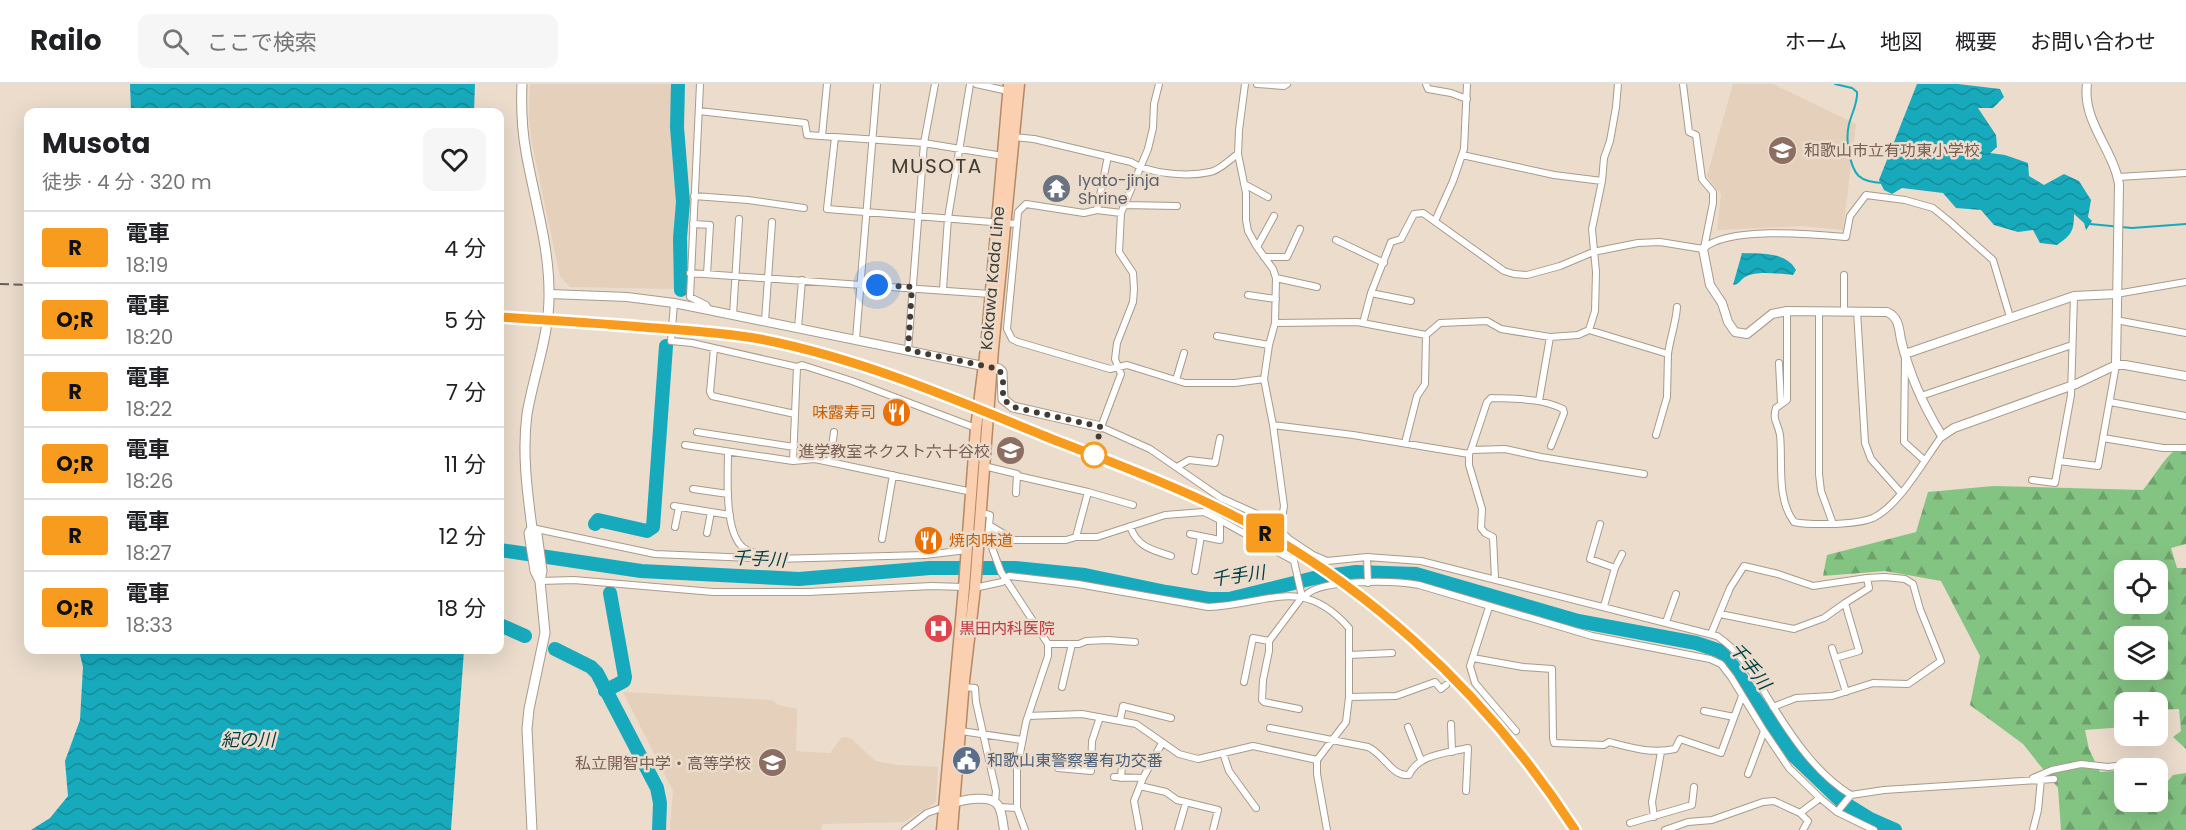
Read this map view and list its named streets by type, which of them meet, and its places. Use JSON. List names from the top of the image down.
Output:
{
  "streets": {
    "main road": ["Kokawa Kada Line"]
  },
  "districts": ["MUSOTA"],
  "water": ["千手川", "紀の川"],
  "places": {
    "school or university": ["和歌山市立有功東小学校", "進学教室ネクスト六十谷校", "私立開智中学・高等学校"],
    "temple": ["Iyato-jinja Shrine"],
    "restaurant": ["味露寿司", "焼肉味道"],
    "hospital": ["黒田内科医院"],
    "public building": ["和歌山東警察署有功交番"]
  },
  "page": {
    "header": "Railo",
    "search": "ここで検索",
    "nav": [
      "ホーム",
      "地図",
      "概要",
      "お問い合わせ"
    ],
    "on_map": "R",
    "heading": ["Musota", "徒歩 · 4 分 · 320 m"],
    "list": [
      {
        "mark": "R",
        "name": "電車",
        "note": "18:19",
        "value": "4 分"
      },
      {
        "mark": "O;R",
        "name": "電車",
        "note": "18:20",
        "value": "5 分"
      },
      {
        "mark": "R",
        "name": "電車",
        "note": "18:22",
        "value": "7 分"
      },
      {
        "mark": "O;R",
        "name": "電車",
        "note": "18:26",
        "value": "11 分"
      },
      {
        "mark": "R",
        "name": "電車",
        "note": "18:27",
        "value": "12 分"
      },
      {
        "mark": "O;R",
        "name": "電車",
        "note": "18:33",
        "value": "18 分"
      }
    ],
    "map_buttons": ["+", "−"]
  }
}
